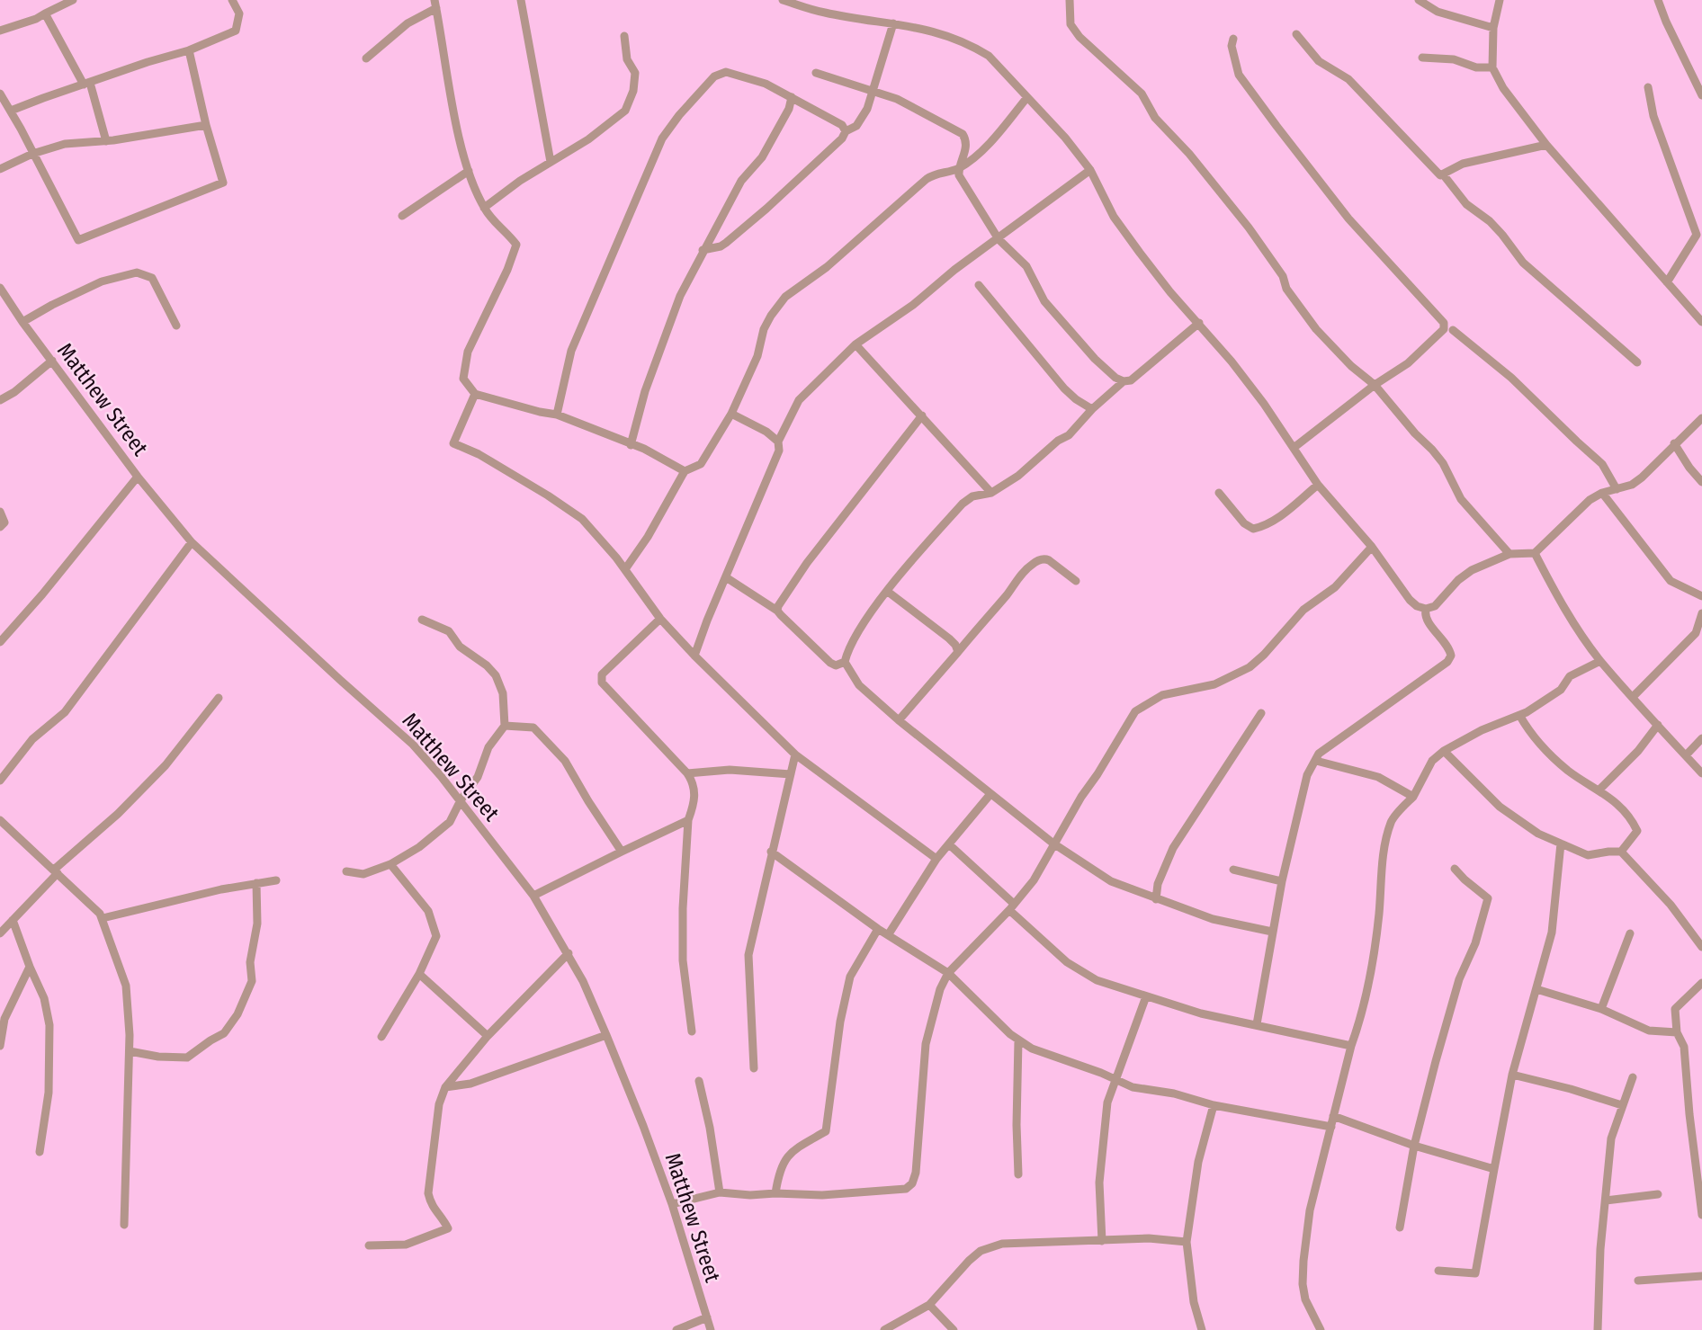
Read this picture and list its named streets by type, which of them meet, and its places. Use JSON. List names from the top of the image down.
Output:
{
  "streets": {
    "street": ["Matthew Street"]
  }
}
